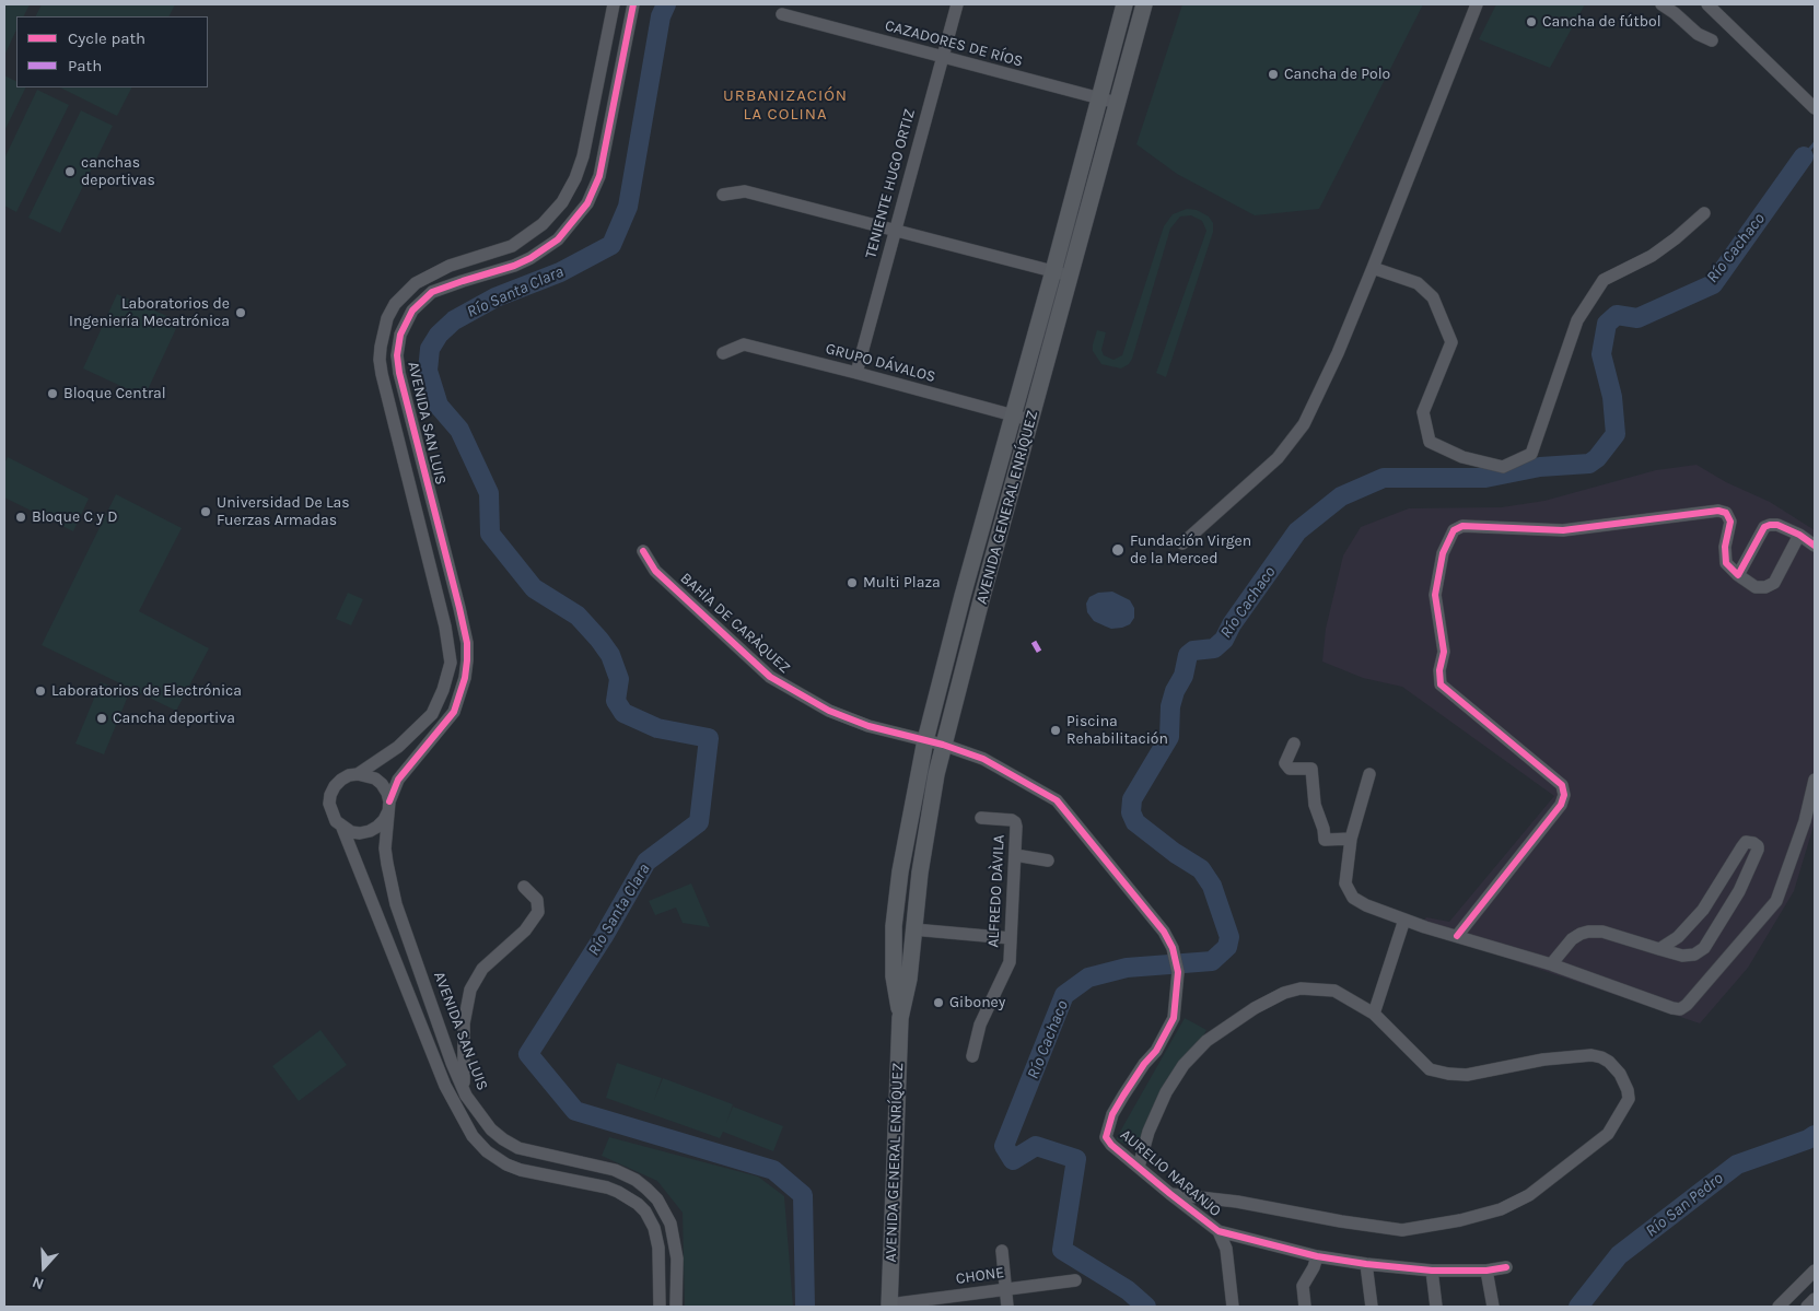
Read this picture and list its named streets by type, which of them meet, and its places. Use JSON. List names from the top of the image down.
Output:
{
  "streets": {
    "main road": ["AVENIDA GENERAL ENRÍQUEZ"],
    "street": [
      "CAZADORES DE RÍOS",
      "TENIENTE HUGO ORTIZ",
      "GRUPO DÁVALOS",
      "AVENIDA SAN LUIS",
      "BAHÌA DE CARÀQUEZ",
      "ALFREDO DÀVILA",
      "AURELIO NARANJO",
      "CHONE"
    ]
  },
  "crossings": [
    ["CAZADORES DE RÍOS", "TENIENTE HUGO ORTIZ"],
    ["CAZADORES DE RÍOS", "AVENIDA GENERAL ENRÍQUEZ"],
    ["TENIENTE HUGO ORTIZ", "GRUPO DÁVALOS"],
    ["GRUPO DÁVALOS", "AVENIDA GENERAL ENRÍQUEZ"],
    ["AVENIDA GENERAL ENRÍQUEZ", "BAHÌA DE CARÀQUEZ"],
    ["AVENIDA GENERAL ENRÍQUEZ", "AURELIO NARANJO"],
    ["AVENIDA GENERAL ENRÍQUEZ", "CHONE"],
    ["BAHÌA DE CARÀQUEZ", "AURELIO NARANJO"]
  ],
  "districts": ["URBANIZACIÓN LA COLINA"],
  "water": ["Río Cachaco", "Río Santa Clara", "Río San Pedro"],
  "places": [
    "Cancha de fútbol",
    "Cancha de Polo",
    "canchas deportivas",
    "Laboratorios de Ingeniería Mecatrónica",
    "Bloque Central",
    "Universidad De Las Fuerzas Armadas",
    "Bloque C y D",
    "Fundación Virgen de la Merced",
    "Multi Plaza",
    "Laboratorios de Electrónica",
    "Cancha deportiva",
    "Piscina Rehabilitación",
    "Giboney"
  ],
  "legend": ["Cycle path", "Path"],
  "north": "bottom"
}
